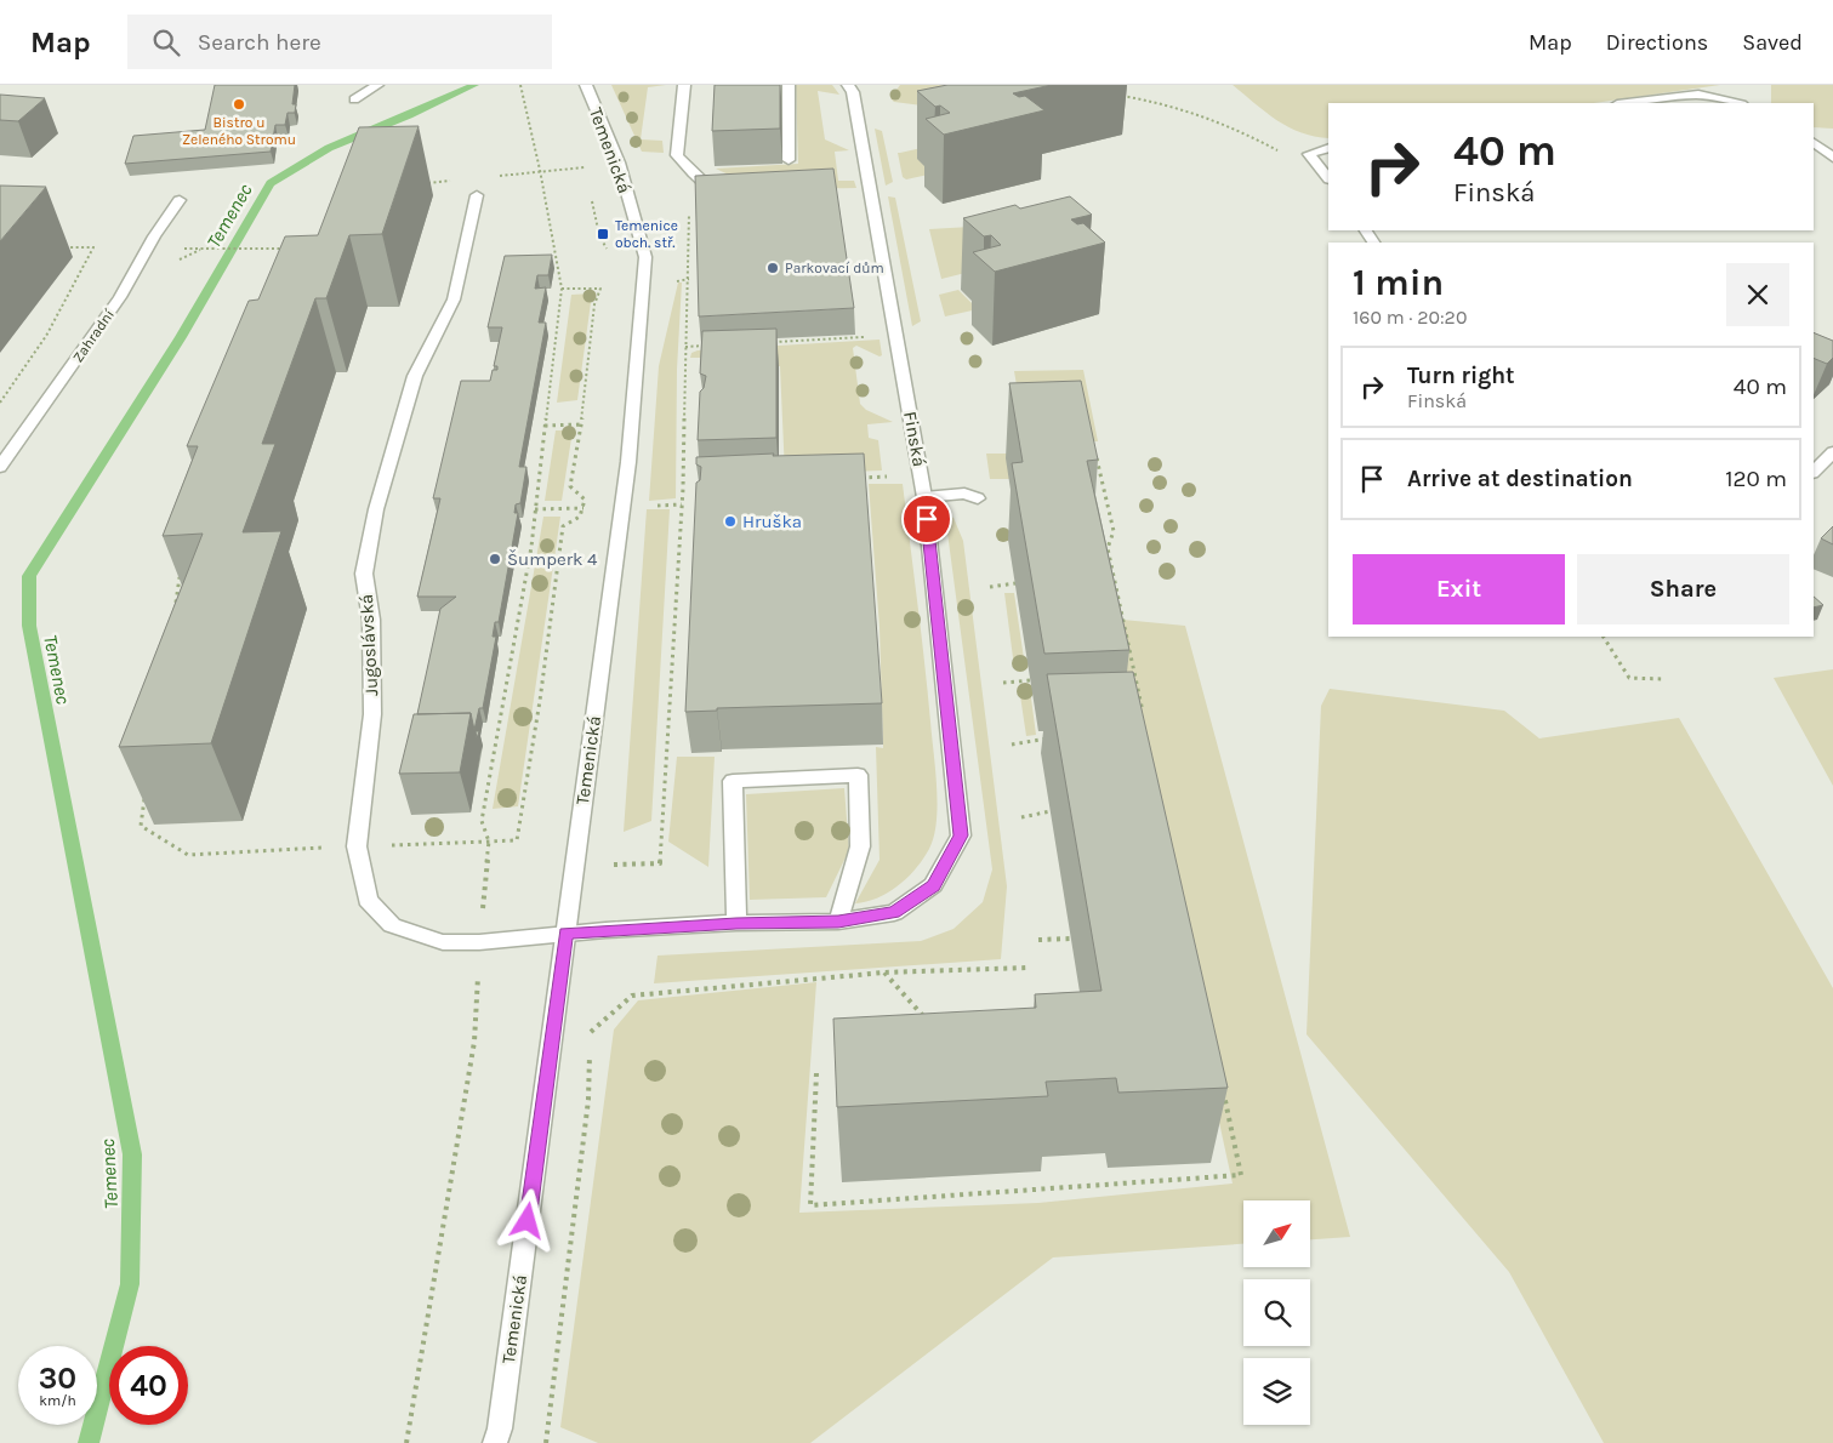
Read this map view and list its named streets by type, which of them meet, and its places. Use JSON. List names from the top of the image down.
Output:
{
  "streets": {
    "street": [
      "Temenická",
      "Zahradní",
      "Finská",
      "Jugoslávská"
    ]
  },
  "crossings": [
    ["Temenická", "Finská"],
    ["Temenická", "Jugoslávská"],
    ["Finská", "Jugoslávská"]
  ],
  "water": ["Temenec"],
  "places": {
    "other": [
      "Bistro u Zeleného Stromu",
      "Parkovací dům",
      "Hruška",
      "Šumperk 4"
    ],
    "transit": ["Temenice obch. stř."]
  },
  "north": "top right",
  "page": {
    "header": "Map",
    "search": "Search here",
    "nav": ["Map", "Directions", "Saved"],
    "turn": ["40 m", "Finská"],
    "heading": ["1 min", "160 m · 20:20"],
    "list": [
      {
        "name": "Turn right",
        "note": "Finská",
        "value": "40 m"
      },
      {
        "name": "Arrive at destination",
        "value": "120 m"
      }
    ],
    "buttons": ["Exit", "Share"],
    "speed": "30 km/h",
    "limit": "40"
  }
}
